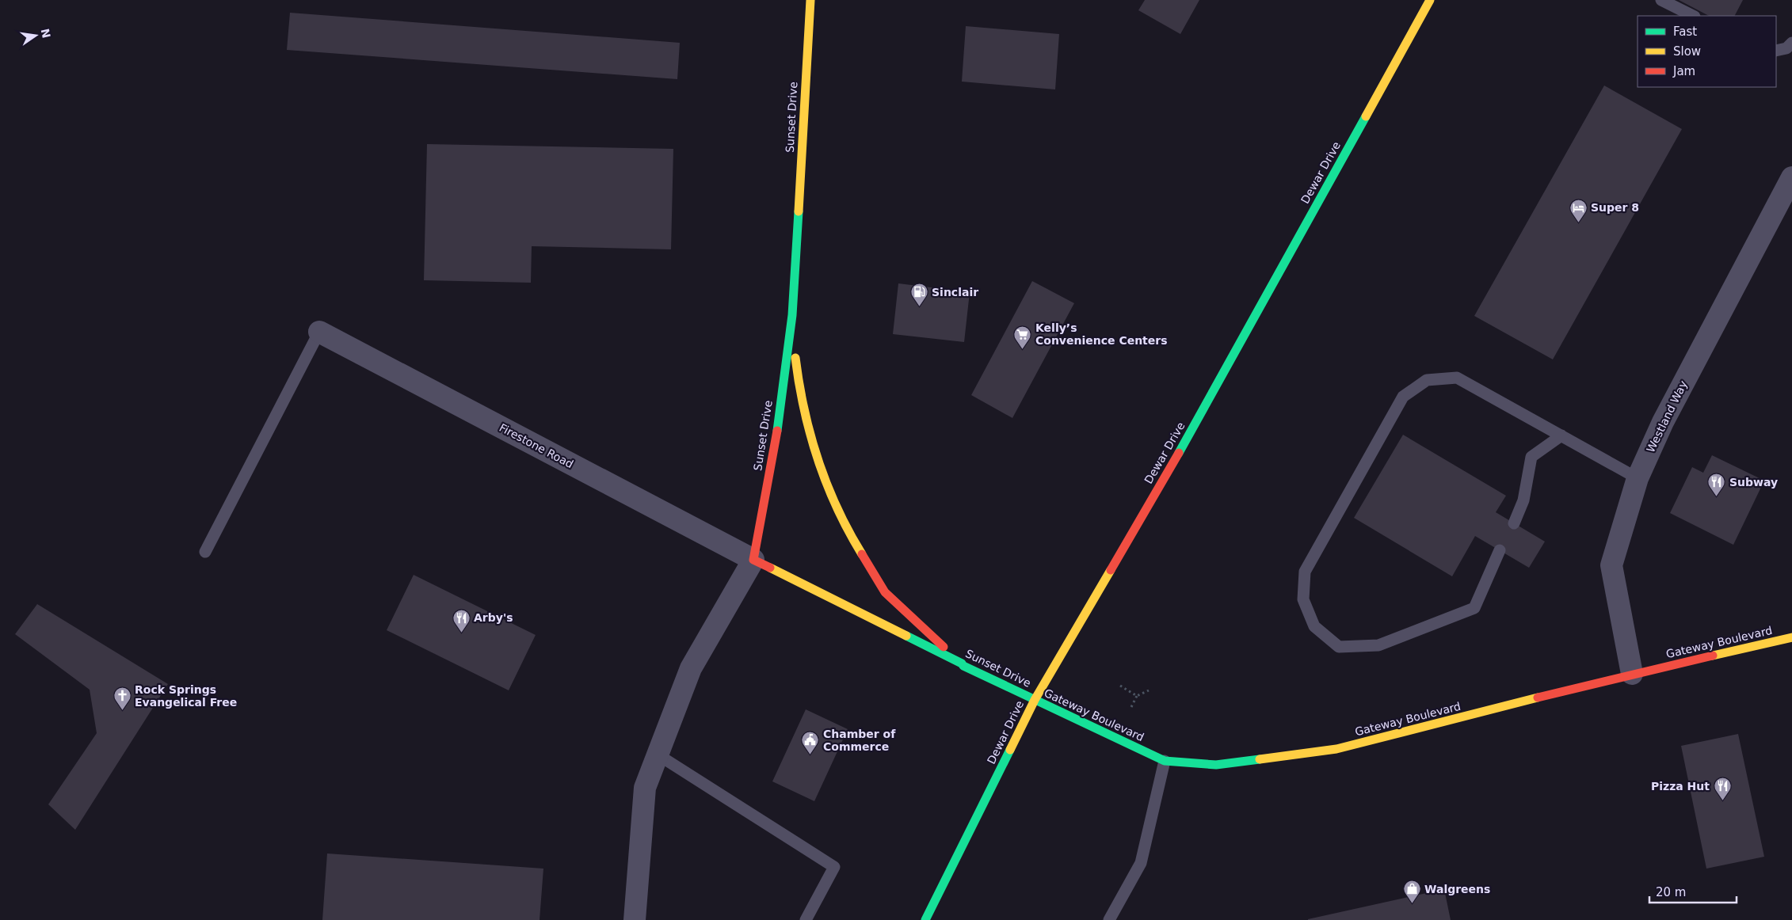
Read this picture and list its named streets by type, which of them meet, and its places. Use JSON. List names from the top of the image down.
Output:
{
  "streets": {
    "main road": ["Sunset Drive", "Dewar Drive", "Gateway Boulevard"],
    "street": ["Westland Way", "Firestone Road"]
  },
  "crossings": [
    ["Sunset Drive", "Dewar Drive"],
    ["Sunset Drive", "Firestone Road"],
    ["Sunset Drive", "Gateway Boulevard"],
    ["Dewar Drive", "Gateway Boulevard"],
    ["Westland Way", "Gateway Boulevard"]
  ],
  "places": {
    "hotel": ["Super 8"],
    "fuel station": ["Sinclair"],
    "supermarket": ["Kelly’s Convenience Centers"],
    "restaurant": ["Subway", "Arby's", "Pizza Hut"],
    "church": ["Rock Springs Evangelical Free"],
    "public building": ["Chamber of Commerce"],
    "shop": ["Walgreens"]
  },
  "legend": ["Fast", "Slow", "Jam"],
  "scale_bar": "20 m",
  "north": "right"
}
